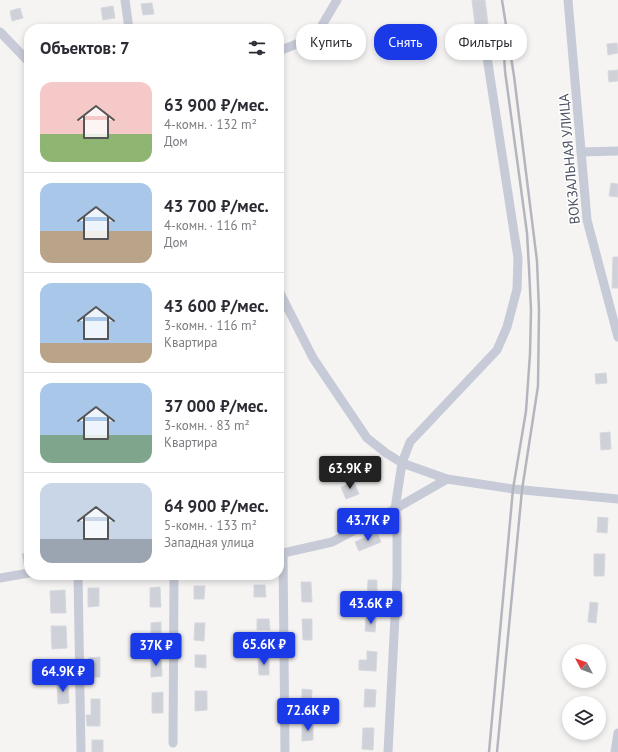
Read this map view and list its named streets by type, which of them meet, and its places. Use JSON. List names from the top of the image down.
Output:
{
  "streets": {
    "street": ["ВОКЗАЛЬНАЯ УЛИЦА"]
  },
  "north": "top left",
  "page": {
    "chip": ["Купить", "Снять", "Фильтры"],
    "heading": "Объектов: 7",
    "list": [
      {
        "name": "63 900 ₽/мес.",
        "note": "4-комн. · 132 m² · Дом"
      },
      {
        "name": "43 700 ₽/мес.",
        "note": "4-комн. · 116 m² · Дом"
      },
      {
        "name": "43 600 ₽/мес.",
        "note": "3-комн. · 116 m² · Квартира"
      },
      {
        "name": "37 000 ₽/мес.",
        "note": "3-комн. · 83 m² · Квартира"
      },
      {
        "name": "64 900 ₽/мес.",
        "note": "5-комн. · 133 m² · Западная улица"
      }
    ],
    "price": [
      "63.9K ₽",
      "43.7K ₽",
      "43.6K ₽",
      "65.6K ₽",
      "37K ₽",
      "64.9K ₽",
      "72.6K ₽"
    ]
  }
}
